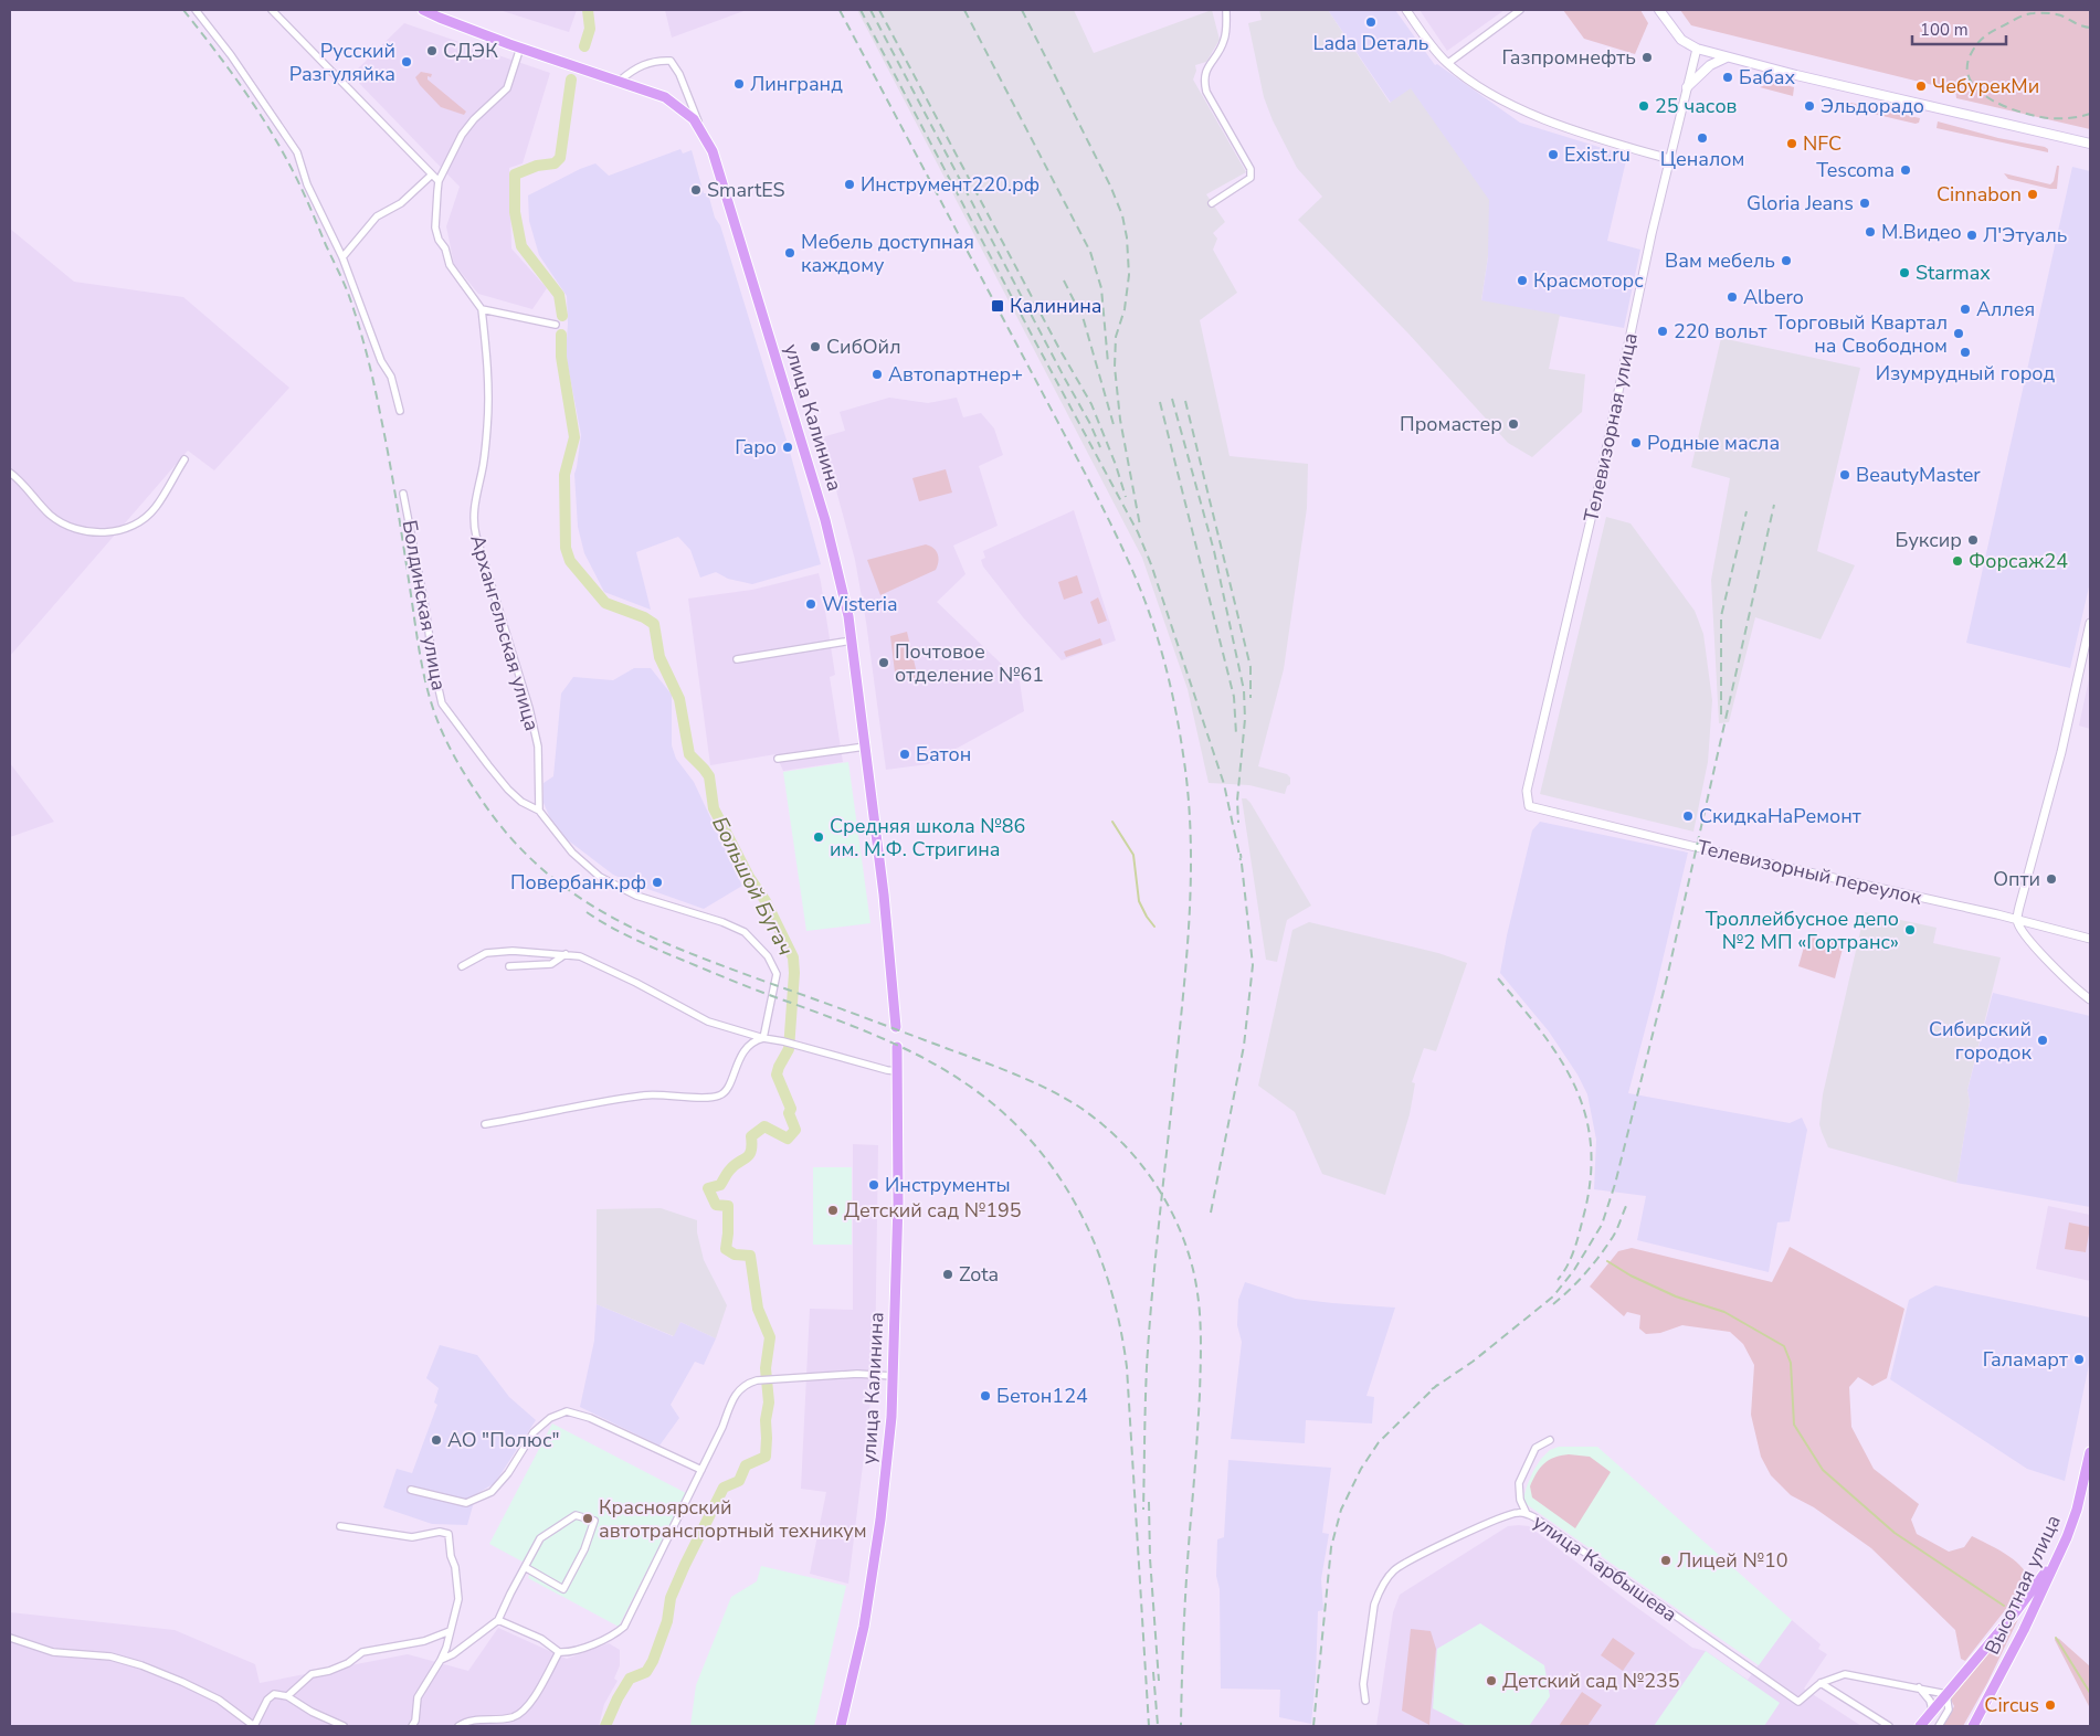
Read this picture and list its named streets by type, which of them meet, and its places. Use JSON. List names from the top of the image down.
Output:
{
  "streets": {
    "main road": ["улица Калинина", "Высотная улица"],
    "street": [
      "Телевизорная улица",
      "Болдинская улица",
      "Архангельская улица",
      "Телевизорный переулок",
      "улица Карбышева"
    ]
  },
  "crossings": [
    ["Телевизорная улица", "Телевизорный переулок"],
    ["Болдинская улица", "Архангельская улица"]
  ],
  "water": ["Большой Бугач"],
  "places": {
    "other": [
      "Lada Dеталь",
      "СДЭК",
      "Газпромнефть",
      "Русский Разгуляйка",
      "Бабах",
      "Лингранд",
      "ЧебурекМи",
      "25 часов",
      "Эльдорадо",
      "Ценалом",
      "NFC",
      "Exist.ru",
      "Tescoma",
      "Инструмент220.рф",
      "SmartES",
      "Cinnabon",
      "Gloria Jeans",
      "М.Видео",
      "Л'Этуаль",
      "Мебель доступная каждому",
      "Вам мебель",
      "Starmax",
      "Красмоторс",
      "Albero",
      "Аллея",
      "220 вольт",
      "Торговый Квартал на Свободном",
      "СибОйл",
      "Изумрудный город",
      "Автопартнер+",
      "Промастер",
      "Родные масла",
      "Гаро",
      "BeautyMaster",
      "Буксир",
      "Форсаж24",
      "Wisteria",
      "Почтовое отделение №61",
      "Батон",
      "СкидкаНаРемонт",
      "Средняя школа №86 им. М.Ф. Стригина",
      "Опти",
      "Повербанк.рф",
      "Троллейбусное депо №2 МП «Гортранс»",
      "Сибирский городок",
      "Инструменты",
      "Детский сад №195",
      "Zota",
      "Галамарт",
      "Бетон124",
      "АО \"Полюс\"",
      "Красноярский автотранспортный техникум",
      "Лицей №10",
      "Детский сад №235",
      "Circus"
    ],
    "transit": ["Калинина"]
  },
  "scale_bar": "100 m"
}
